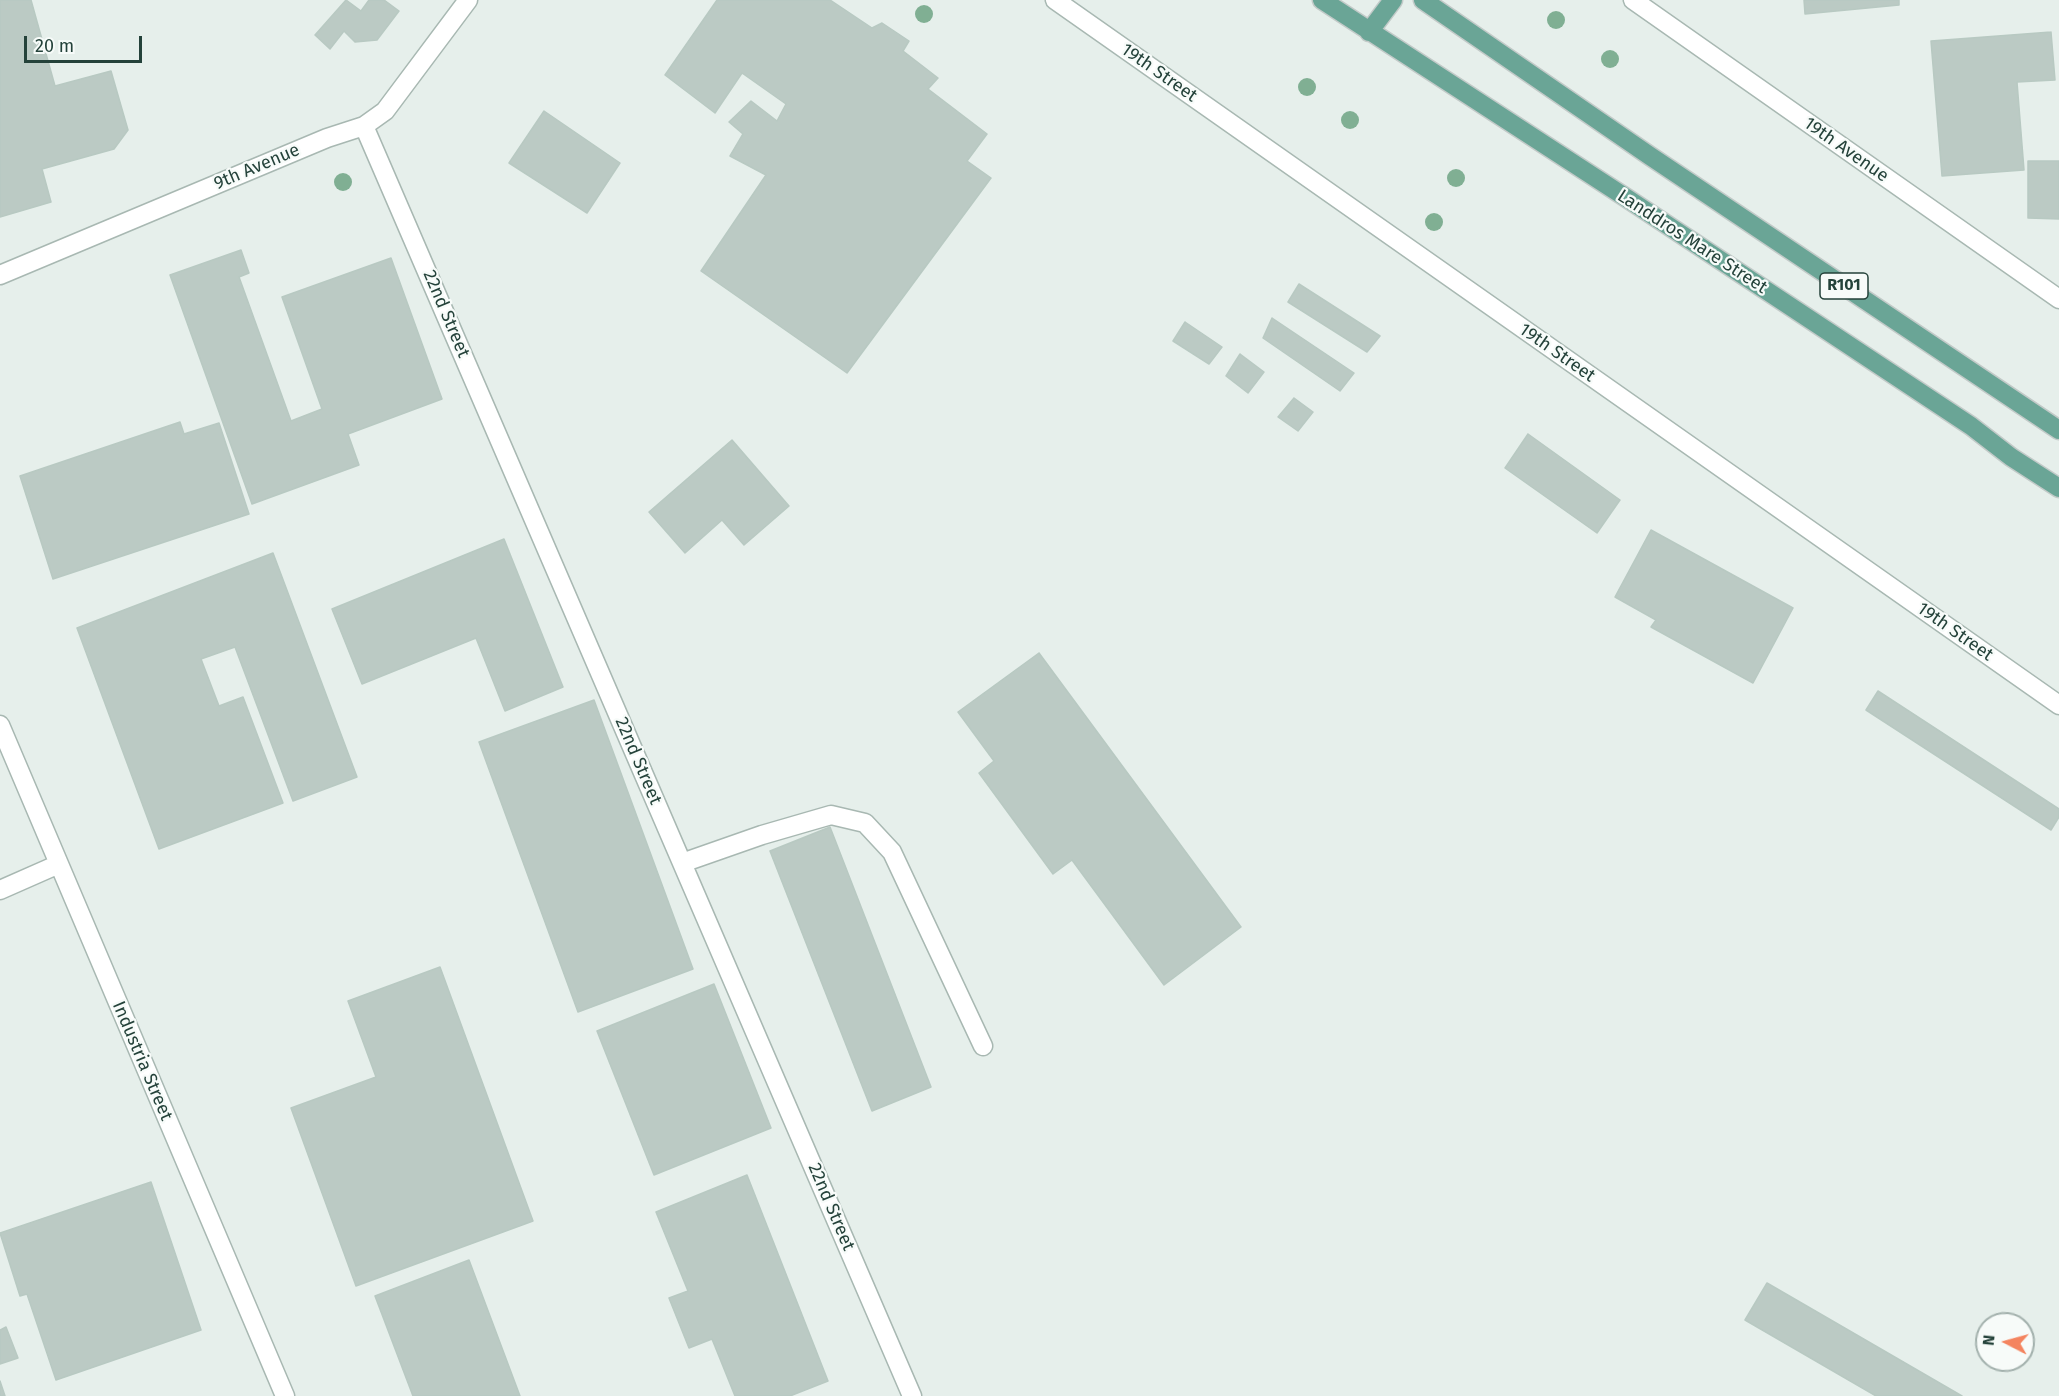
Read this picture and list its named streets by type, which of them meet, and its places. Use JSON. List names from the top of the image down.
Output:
{
  "streets": {
    "main road": ["Landdros Mare Street", "R101"],
    "street": [
      "19th Street",
      "19th Avenue",
      "9th Avenue",
      "22nd Street",
      "Industria Street"
    ]
  },
  "crossings": [
    ["9th Avenue", "22nd Street"]
  ],
  "scale_bar": "20 m",
  "north": "left"
}
